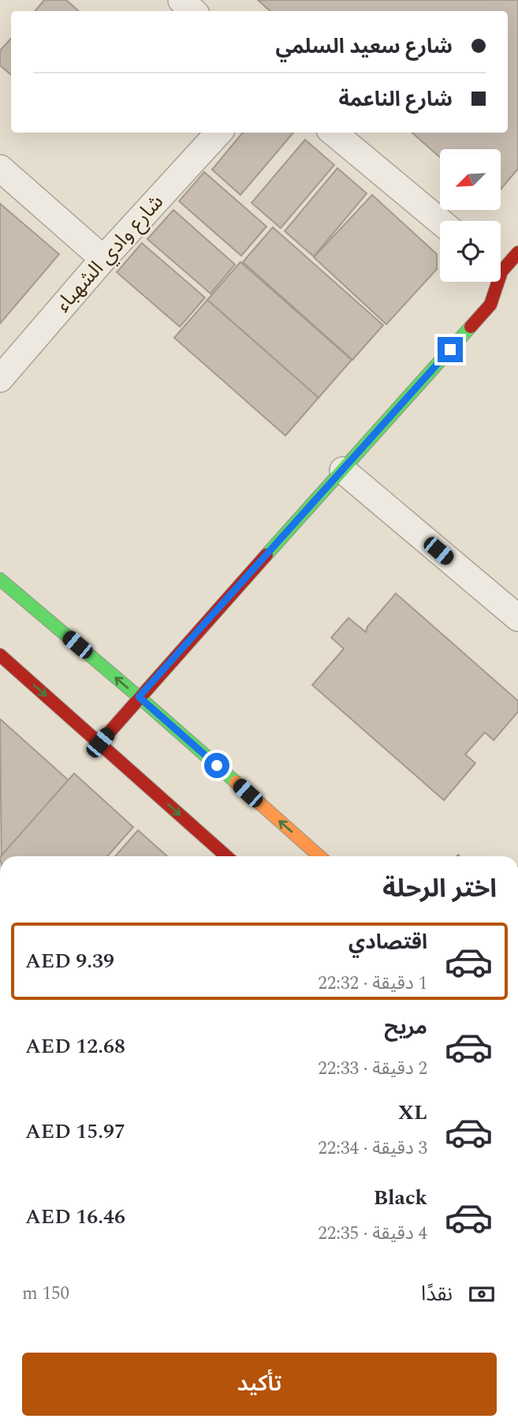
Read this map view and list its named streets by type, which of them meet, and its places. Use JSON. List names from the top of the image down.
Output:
{
  "streets": {
    "street": ["شارع وادي الشهباء"]
  },
  "north": "bottom left",
  "page": {
    "banner": ["شارع سعيد السلمي", "شارع الناعمة"],
    "heading": "اختر الرحلة",
    "list": [
      {
        "name": "اقتصادي",
        "note": "1 دقيقة · 22:32",
        "value": "AED 9.39"
      },
      {
        "name": "مريح",
        "note": "2 دقيقة · 22:33",
        "value": "AED 12.68"
      },
      {
        "name": "XL",
        "note": "3 دقيقة · 22:34",
        "value": "AED 15.97"
      },
      {
        "name": "Black",
        "note": "4 دقيقة · 22:35",
        "value": "AED 16.46"
      }
    ],
    "pay": ["نقدًا", "150 m"],
    "buttons": "تأكيد"
  }
}
